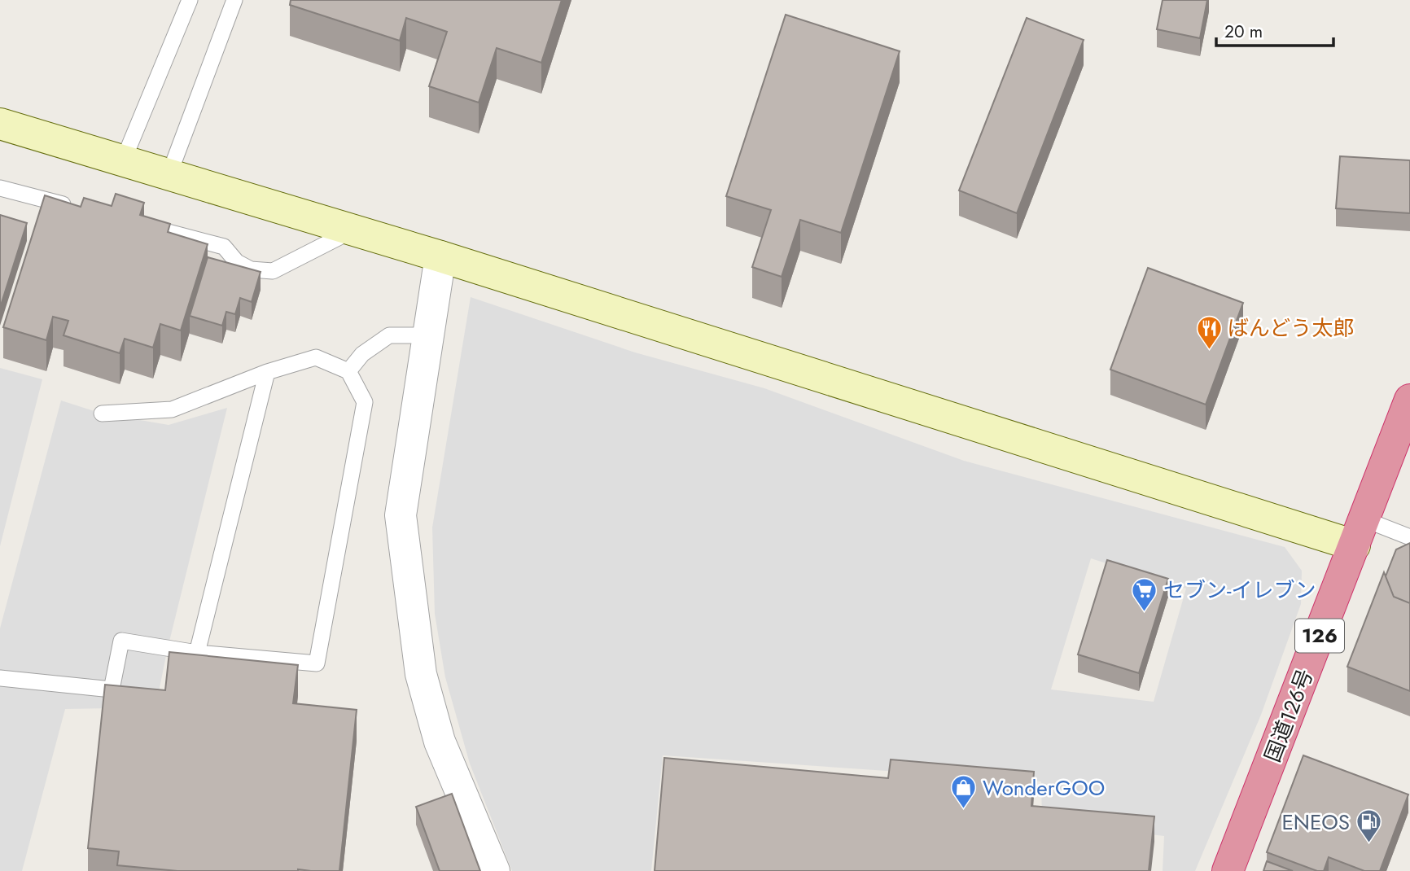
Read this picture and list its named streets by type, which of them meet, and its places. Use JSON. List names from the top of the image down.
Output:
{
  "streets": {
    "highway": ["126", "国道126号"]
  },
  "places": {
    "restaurant": ["ばんどう太郎"],
    "supermarket": ["セブン-イレブン"],
    "shop": ["WonderGOO"],
    "fuel station": ["ENEOS"]
  },
  "scale_bar": "20 m"
}
